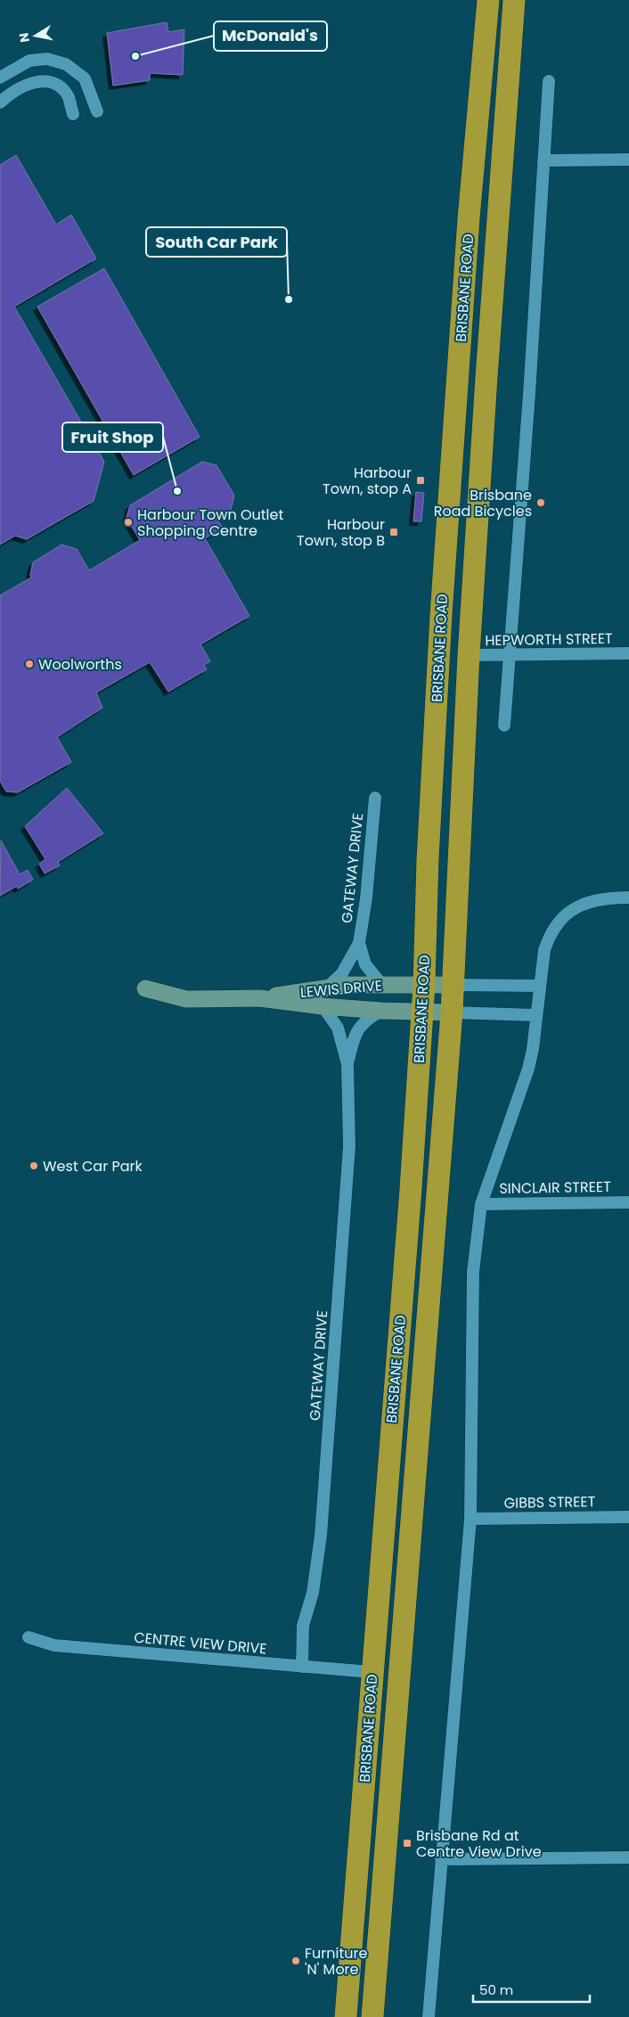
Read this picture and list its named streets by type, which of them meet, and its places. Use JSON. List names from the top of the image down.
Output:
{
  "streets": {
    "highway": ["BRISBANE ROAD"],
    "street": [
      "HEPWORTH STREET",
      "GATEWAY DRIVE",
      "LEWIS DRIVE",
      "SINCLAIR STREET",
      "GIBBS STREET",
      "CENTRE VIEW DRIVE"
    ]
  },
  "crossings": [
    ["BRISBANE ROAD", "HEPWORTH STREET"],
    ["BRISBANE ROAD", "LEWIS DRIVE"],
    ["BRISBANE ROAD", "CENTRE VIEW DRIVE"],
    ["GATEWAY DRIVE", "LEWIS DRIVE"],
    ["GATEWAY DRIVE", "CENTRE VIEW DRIVE"]
  ],
  "places": {
    "other": [
      "McDonald's",
      "South Car Park",
      "Fruit Shop",
      "Brisbane Road Bicycles",
      "Harbour Town Outlet Shopping Centre",
      "Woolworths",
      "West Car Park",
      "Furniture 'N' More"
    ],
    "transit": ["Harbour Town, stop A", "Harbour Town, stop B", "Brisbane Rd at Centre View Drive"]
  },
  "scale_bar": "50 m",
  "north": "left"
}
